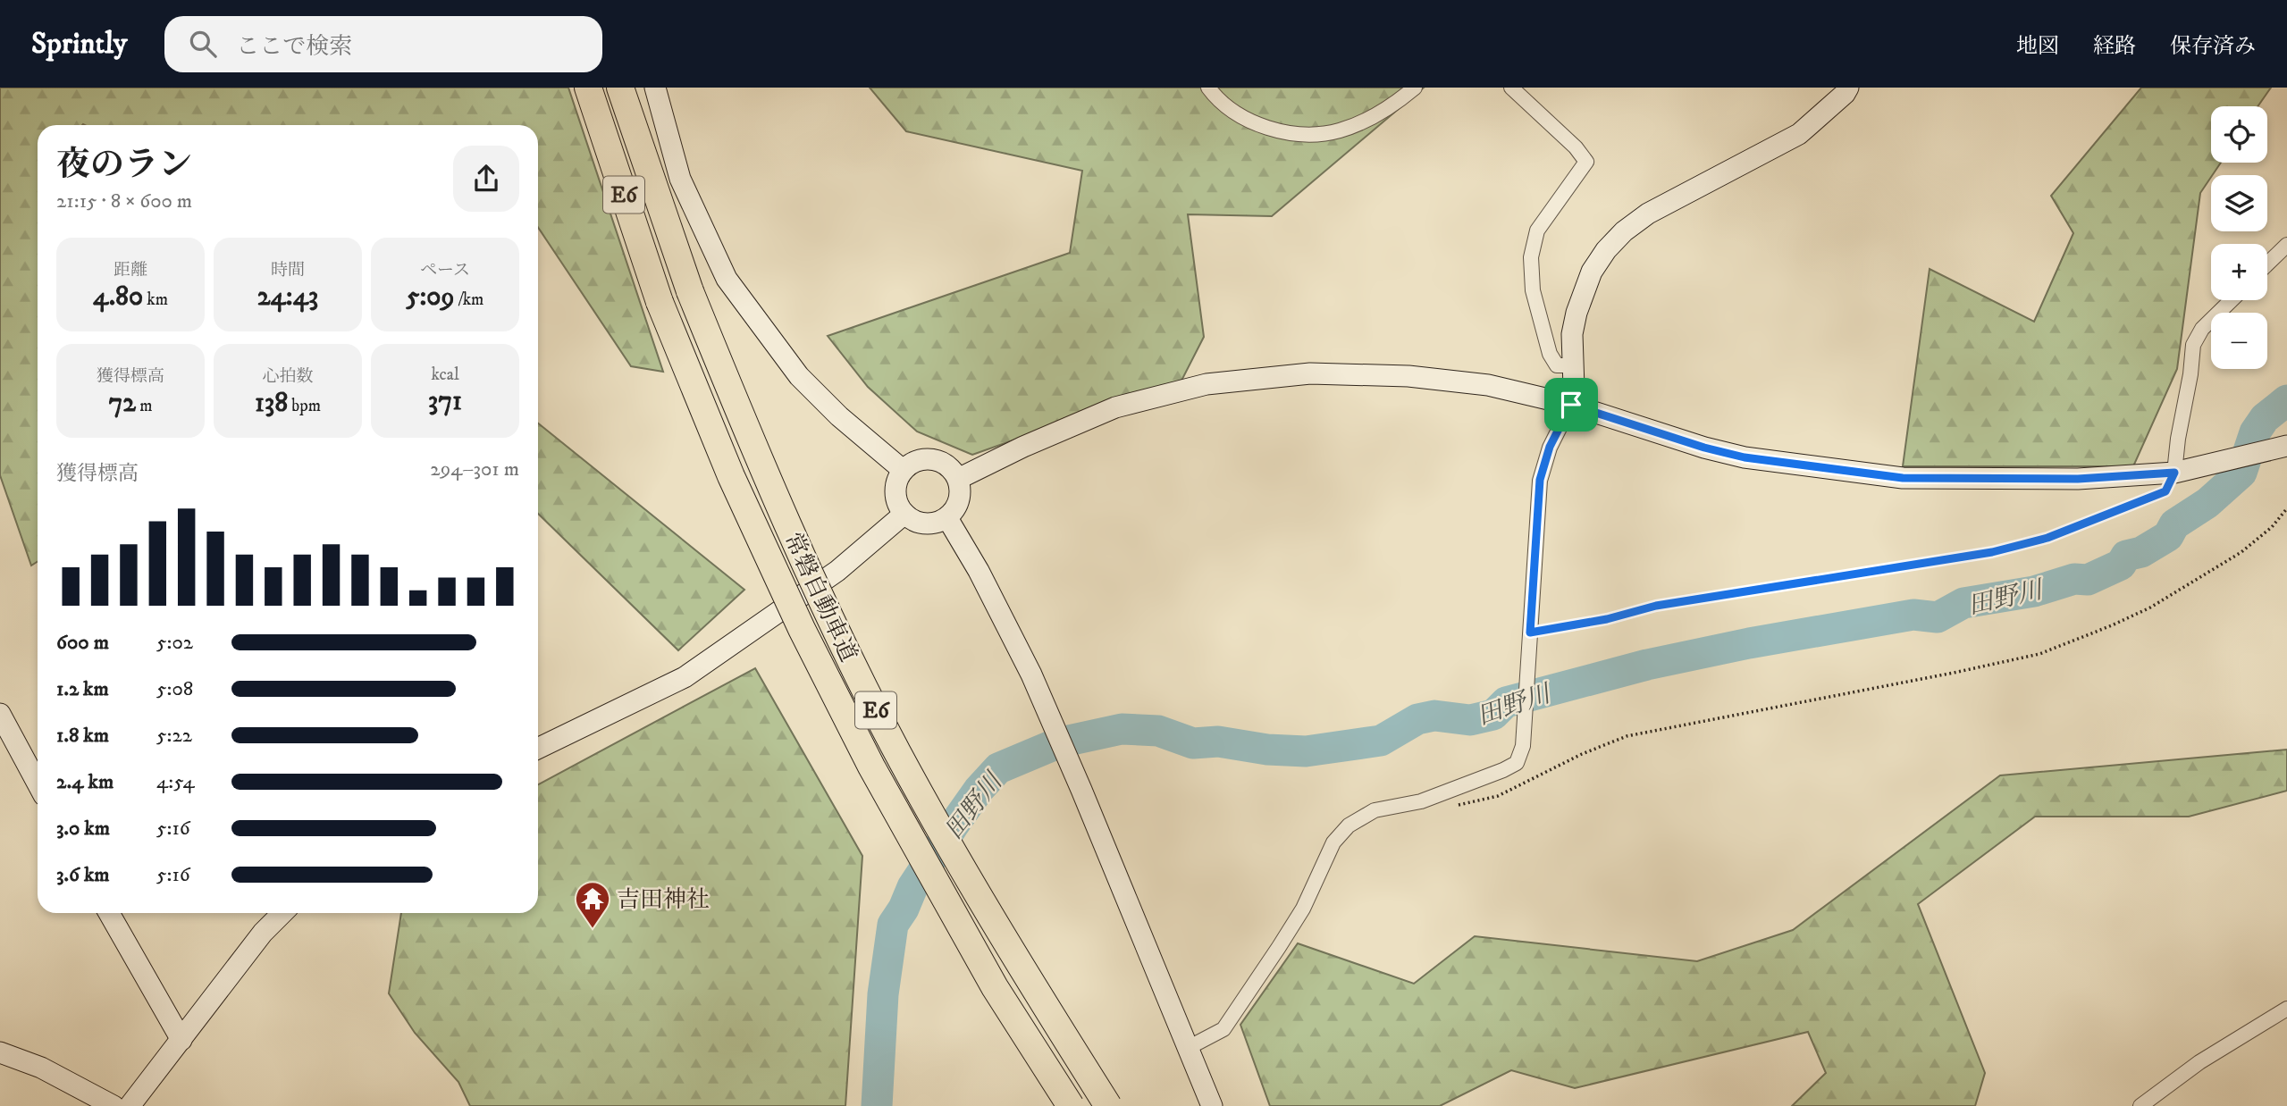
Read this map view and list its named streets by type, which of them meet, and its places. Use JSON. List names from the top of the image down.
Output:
{
  "streets": {
    "highway": ["E6", "常磐自動車道"]
  },
  "water": ["田野川"],
  "places": {
    "temple": ["吉田神社"]
  },
  "page": {
    "header": "Sprintly",
    "search": "ここで検索",
    "nav": ["地図", "経路", "保存済み"],
    "map_buttons": ["+", "−"],
    "heading": ["夜のラン", "21:15 · 8 × 600 m"],
    "stats": [
      ["距離", "4.80 km"],
      ["時間", "24:43"],
      ["ペース", "5:09 /km"],
      ["獲得標高", "72 m"],
      ["心拍数", "138 bpm"],
      ["kcal", "371"]
    ],
    "chart": ["獲得標高", "294–301 m"],
    "list": [
      {
        "name": "600 m",
        "note": "5:02"
      },
      {
        "name": "1.2 km",
        "note": "5:08"
      },
      {
        "name": "1.8 km",
        "note": "5:22"
      },
      {
        "name": "2.4 km",
        "note": "4:54"
      },
      {
        "name": "3.0 km",
        "note": "5:16"
      },
      {
        "name": "3.6 km",
        "note": "5:16"
      }
    ]
  }
}
